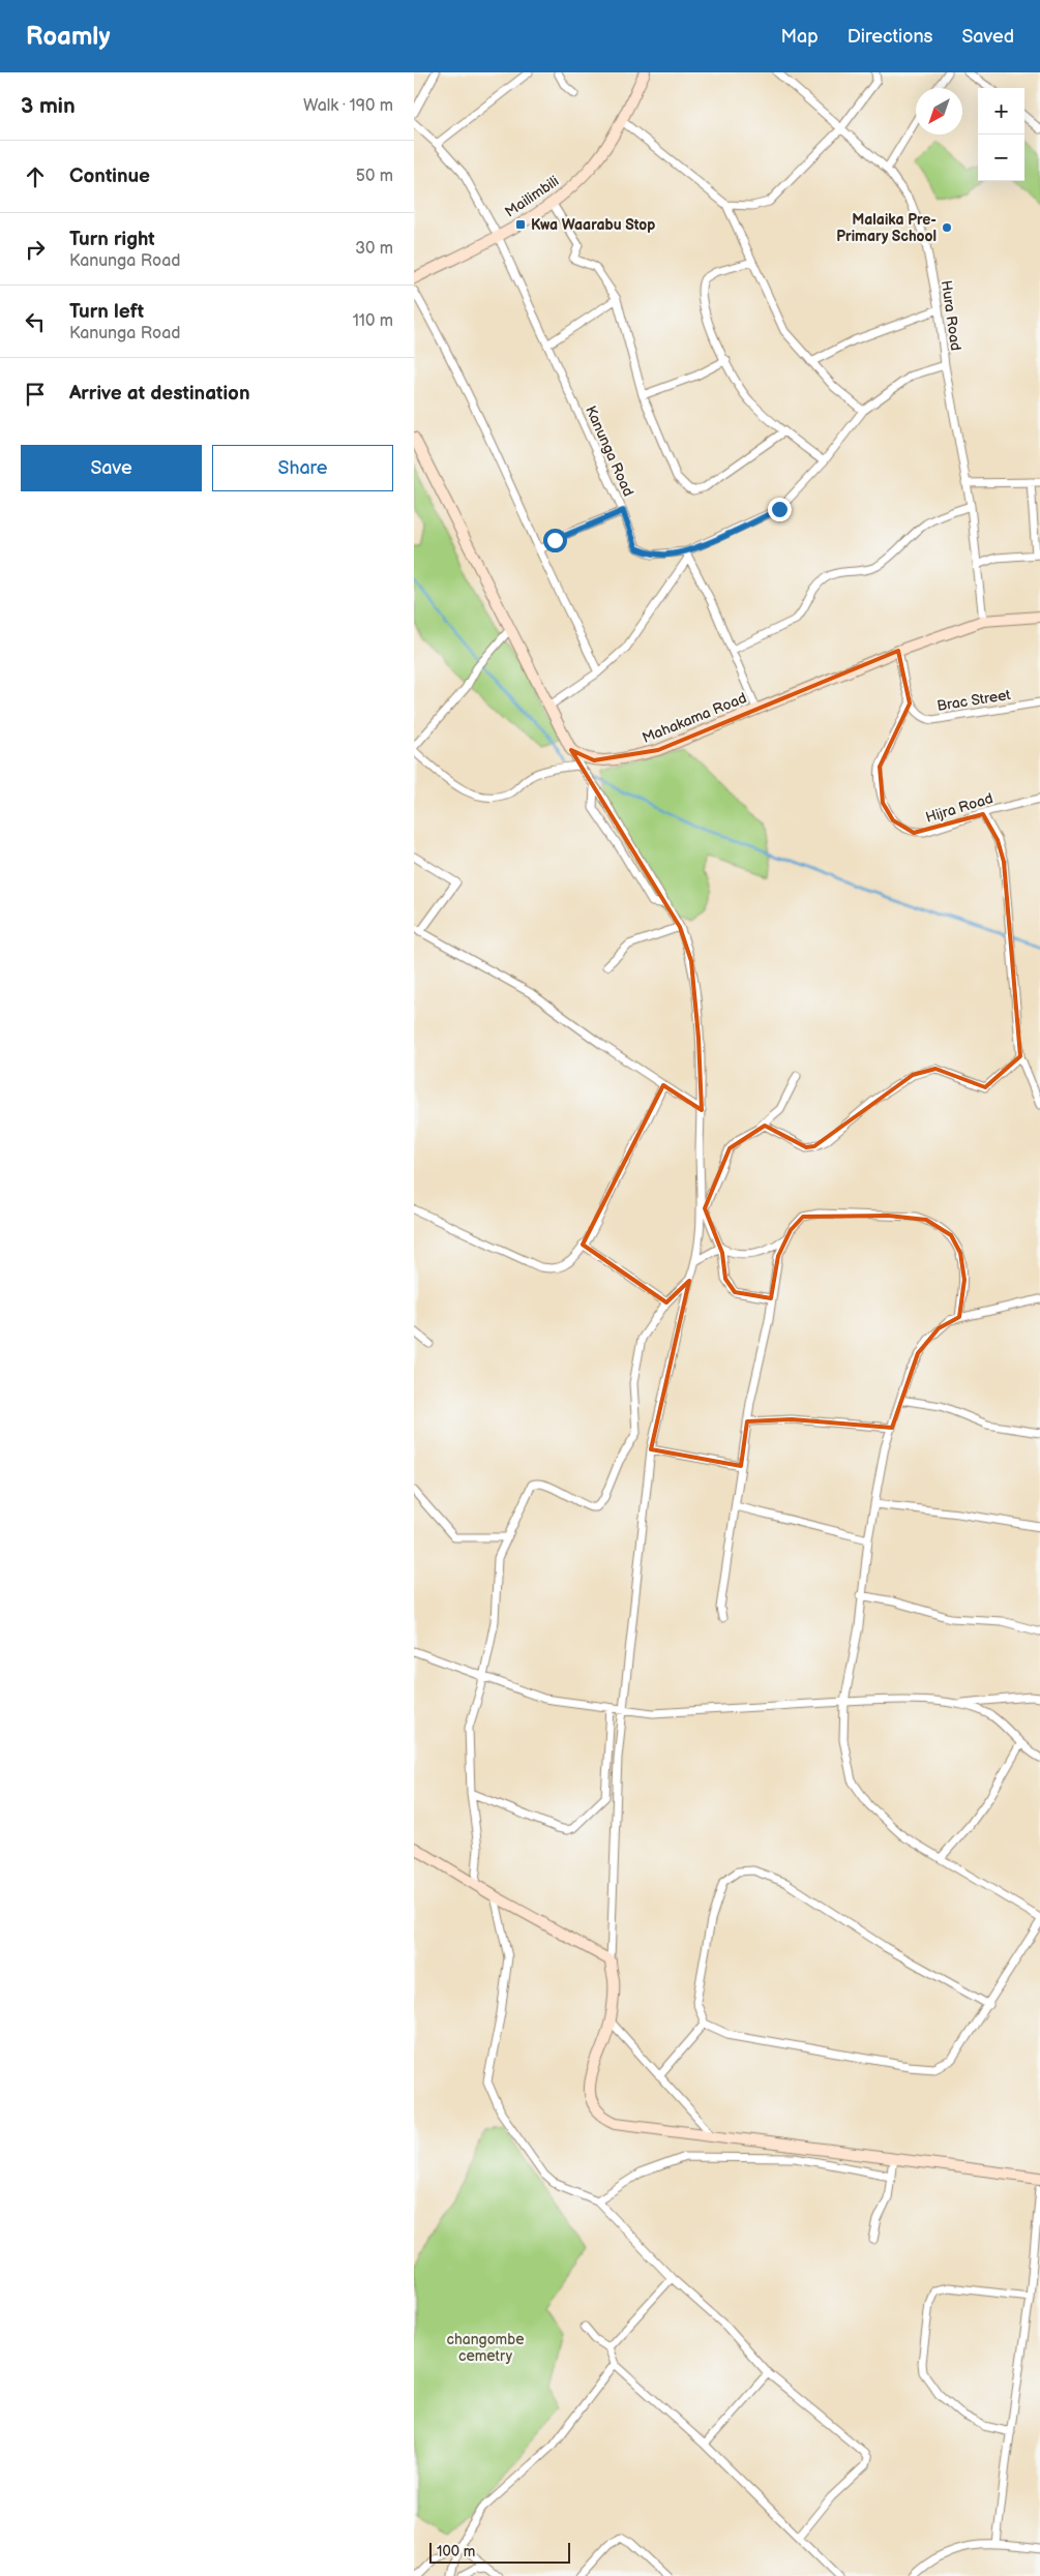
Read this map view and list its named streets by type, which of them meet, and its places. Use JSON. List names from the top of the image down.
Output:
{
  "streets": {
    "street": [
      "Mailimbili",
      "Hura Road",
      "Kanunga Road",
      "Brac Street",
      "Mahakama Road",
      "Hijra Road"
    ]
  },
  "crossings": [
    ["Mailimbili", "Kanunga Road"],
    ["Hura Road", "Kanunga Road"],
    ["Hura Road", "Mahakama Road"],
    ["Brac Street", "Hijra Road"]
  ],
  "parks": ["changombe cemetry"],
  "places": {
    "transit": ["Kwa Waarabu Stop"],
    "other": ["Malaika Pre- Primary School"]
  },
  "scale_bar": "100 m",
  "north": "bottom left",
  "page": {
    "header": "Roamly",
    "nav": ["Map", "Directions", "Saved"],
    "heading": ["3 min", "Walk · 190 m"],
    "map_buttons": ["+", "−"],
    "list": [
      ["Continue", "50 m"],
      ["Turn right", "Kanunga Road", "30 m"],
      ["Turn left", "Kanunga Road", "110 m"],
      "Arrive at destination"
    ],
    "buttons": ["Save", "Share"],
    "scale": "100 m"
  }
}
